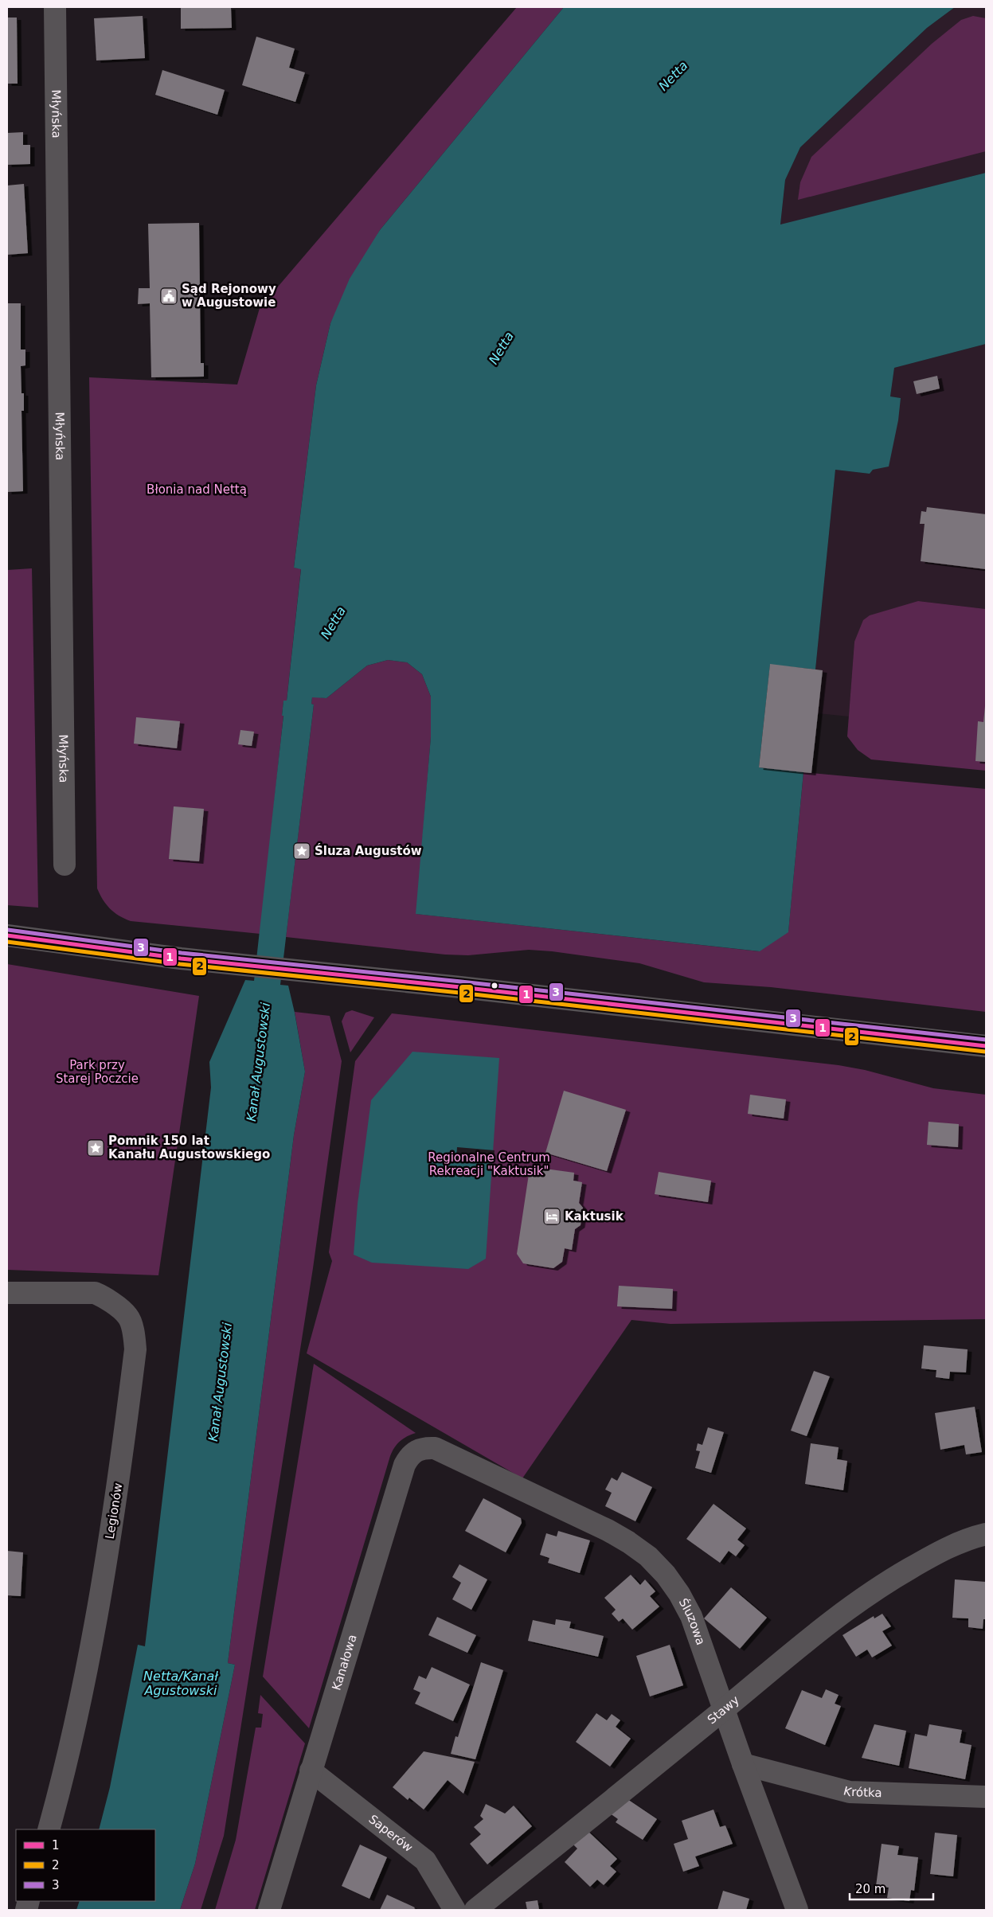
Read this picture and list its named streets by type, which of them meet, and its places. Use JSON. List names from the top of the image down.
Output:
{
  "streets": {
    "street": [
      "Młyńska",
      "Legionów",
      "Śluzowa",
      "Kanałowa",
      "Stawy",
      "Krótka",
      "Saperów"
    ]
  },
  "crossings": [
    ["Śluzowa", "Kanałowa"],
    ["Śluzowa", "Stawy"],
    ["Śluzowa", "Krótka"],
    ["Kanałowa", "Saperów"]
  ],
  "water": ["Netta", "Kanał Augustowski", "Netta/Kanał Agustowski"],
  "parks": ["Błonia nad Nettą", "Park przy Starej Poczcie", "Regionalne Centrum Rekreacji \"Kaktusik\""],
  "places": {
    "public building": ["Sąd Rejonowy w Augustowie"],
    "place": ["Śluza Augustów", "Pomnik 150 lat Kanału Augustowskiego"],
    "hotel": ["Kaktusik"]
  },
  "lines": ["transit line 3", "transit line 1", "transit line 2"],
  "legend": ["1", "2", "3"],
  "scale_bar": "20 m"
}
